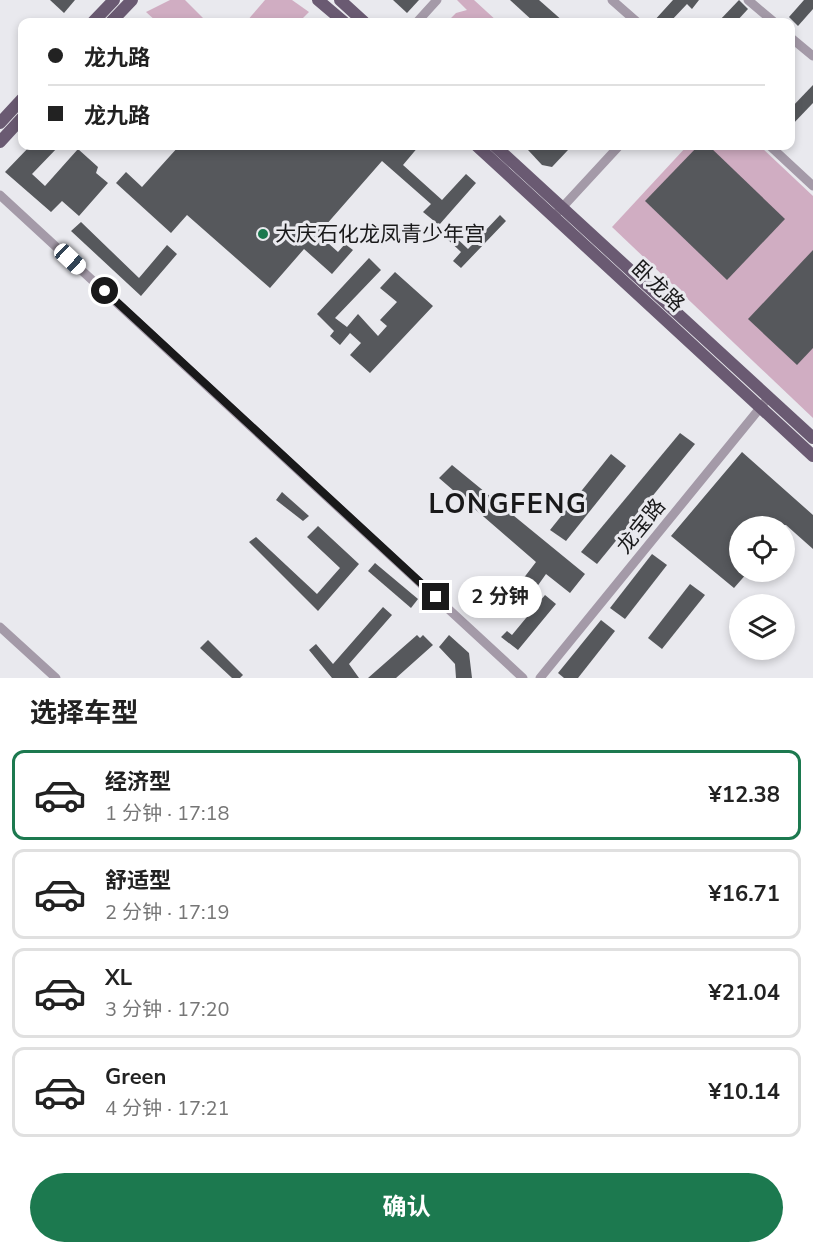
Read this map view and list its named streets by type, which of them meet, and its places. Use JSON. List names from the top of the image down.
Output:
{
  "streets": {
    "main road": ["卧龙路"],
    "street": ["龙宝路"]
  },
  "crossings": [
    ["卧龙路", "龙宝路"]
  ],
  "districts": ["LONGFENG"],
  "places": ["大庆石化龙凤青少年宫"],
  "page": {
    "banner": ["龙九路", "龙九路"],
    "bubble": "2 分钟",
    "heading": "选择车型",
    "list": [
      {
        "name": "经济型",
        "note": "1 分钟 · 17:18",
        "value": "¥12.38"
      },
      {
        "name": "舒适型",
        "note": "2 分钟 · 17:19",
        "value": "¥16.71"
      },
      {
        "name": "XL",
        "note": "3 分钟 · 17:20",
        "value": "¥21.04"
      },
      {
        "name": "Green",
        "note": "4 分钟 · 17:21",
        "value": "¥10.14"
      }
    ],
    "buttons": "确认"
  }
}
